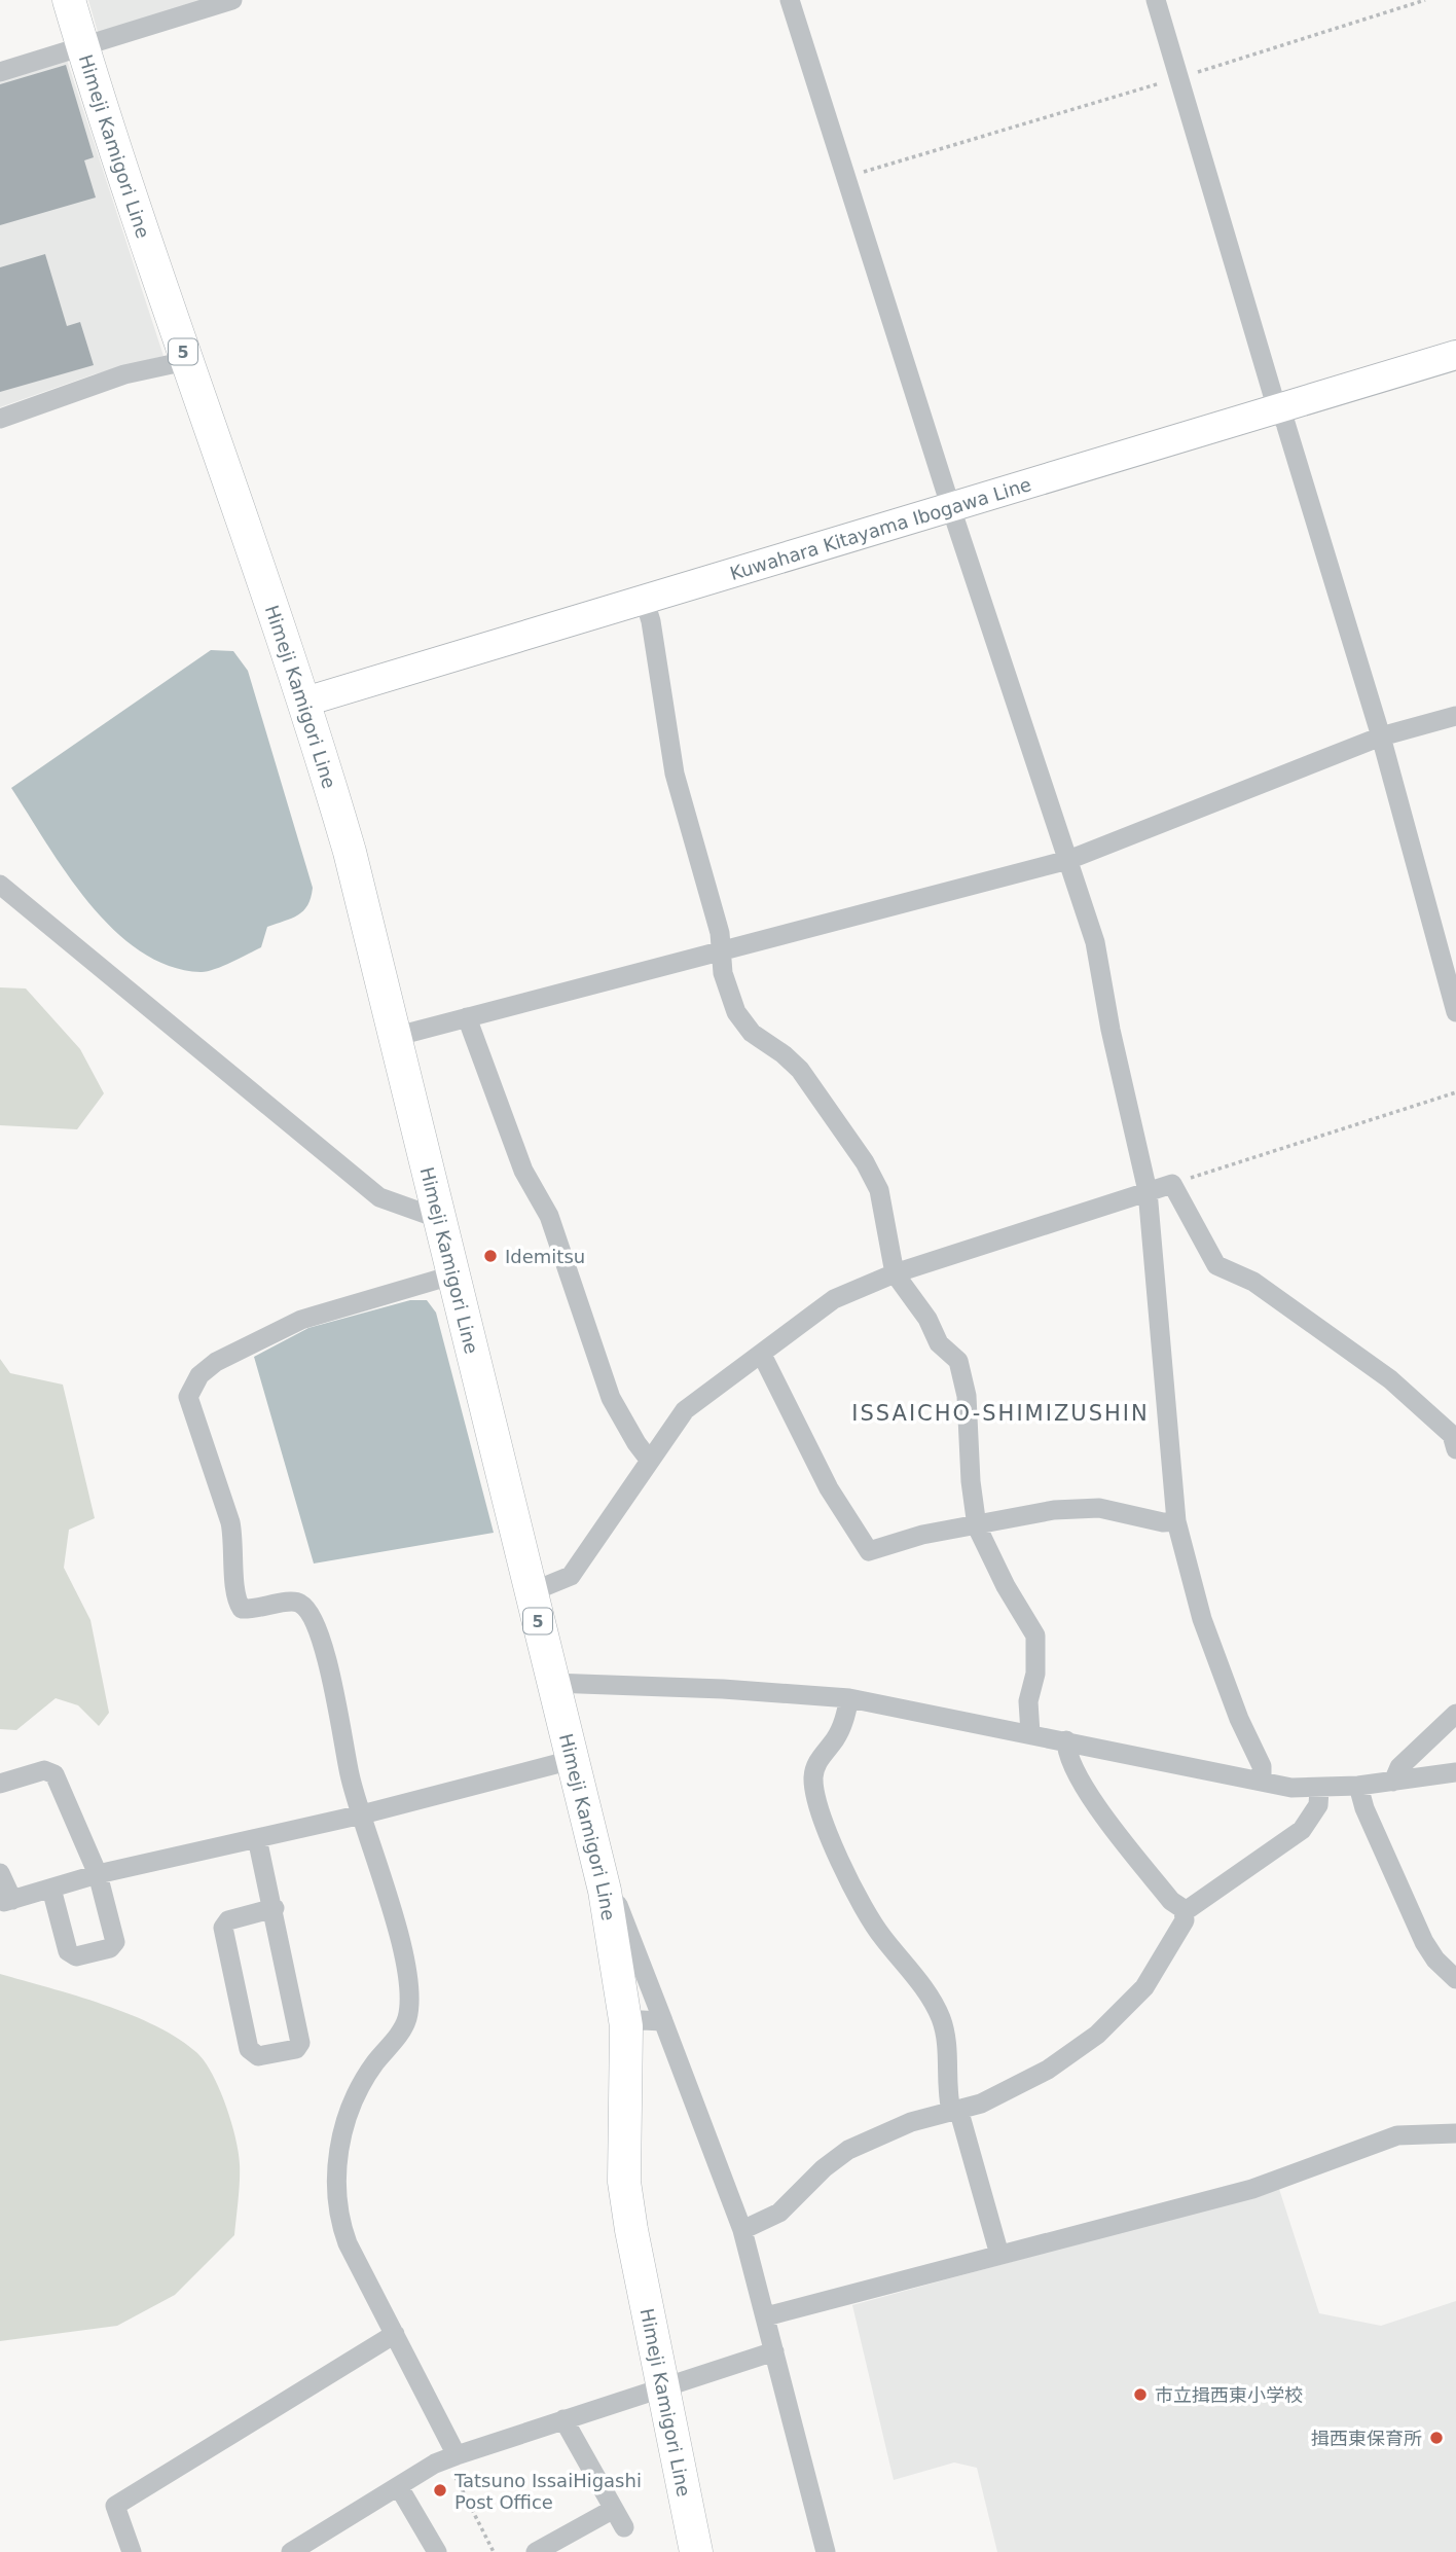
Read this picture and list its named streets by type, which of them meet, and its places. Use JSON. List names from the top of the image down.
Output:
{
  "streets": {
    "main road": ["Himeji Kamigori Line", "5", "Kuwahara Kitayama Ibogawa Line"]
  },
  "crossings": [
    ["Himeji Kamigori Line", "Kuwahara Kitayama Ibogawa Line"]
  ],
  "districts": ["ISSAICHO-SHIMIZUSHIN"],
  "places": [
    "Idemitsu",
    "市立揖西東小学校",
    "揖西東保育所",
    "Tatsuno IssaiHigashi Post Office"
  ]
}
